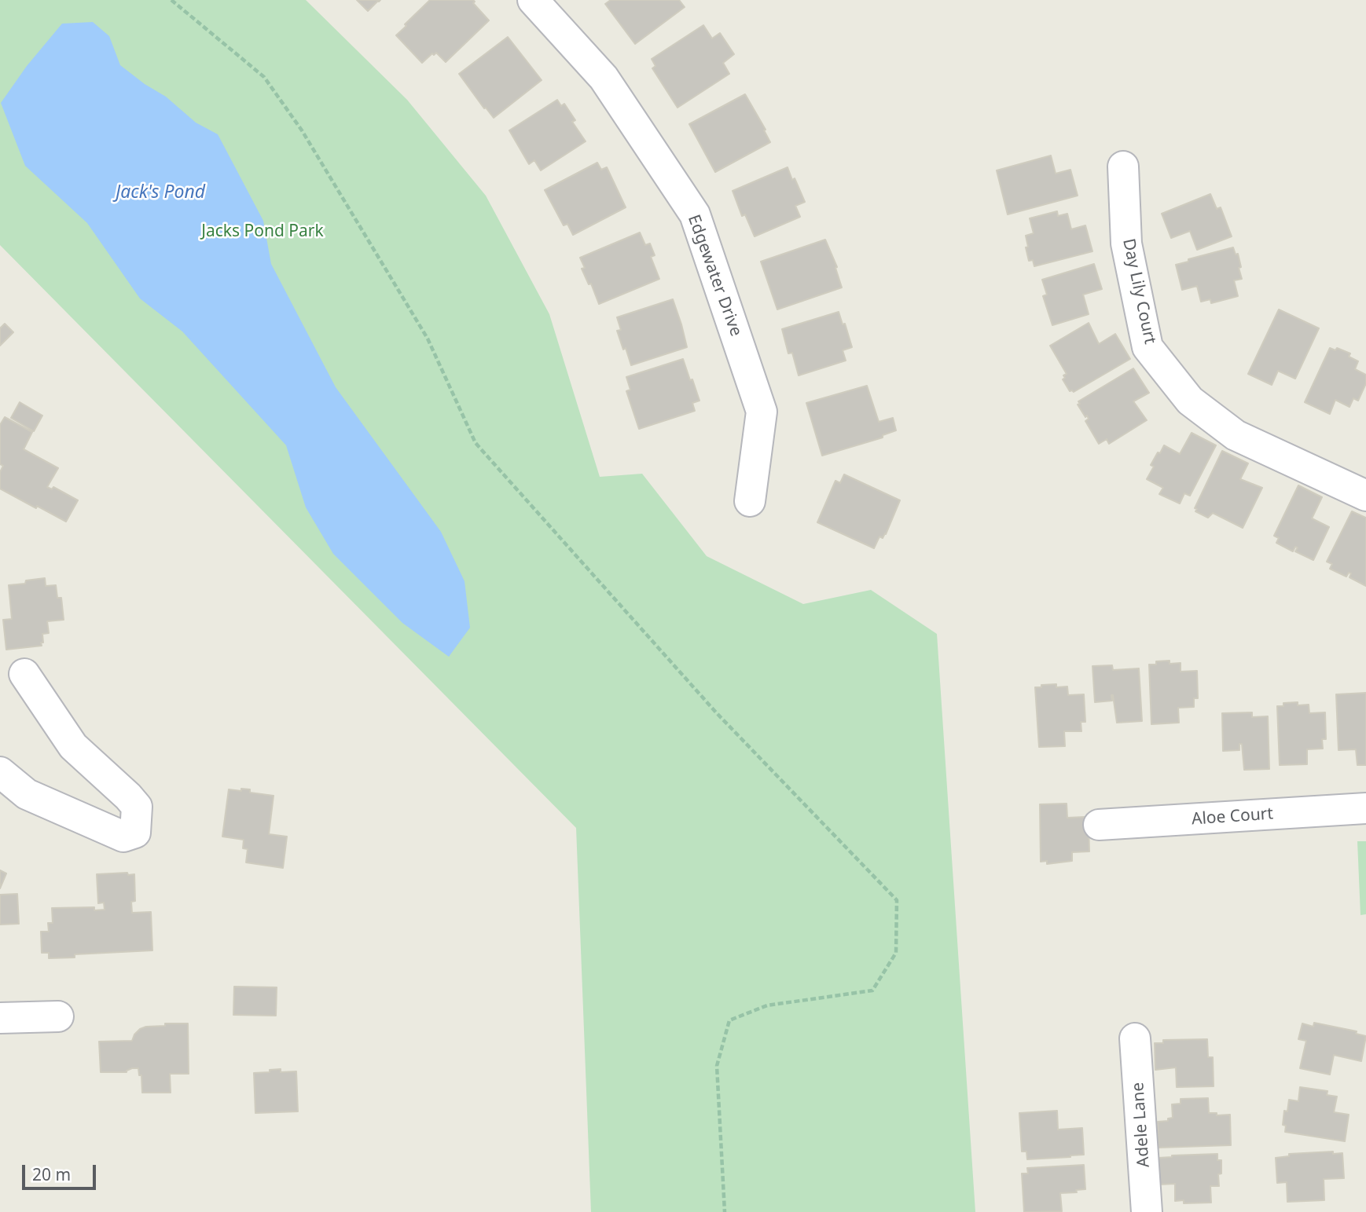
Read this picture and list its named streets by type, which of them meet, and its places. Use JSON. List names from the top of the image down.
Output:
{
  "streets": {
    "street": [
      "Edgewater Drive",
      "Day Lily Court",
      "Aloe Court",
      "Adele Lane"
    ]
  },
  "water": ["Jack's Pond"],
  "parks": ["Jacks Pond Park"],
  "scale_bar": "20 m"
}
